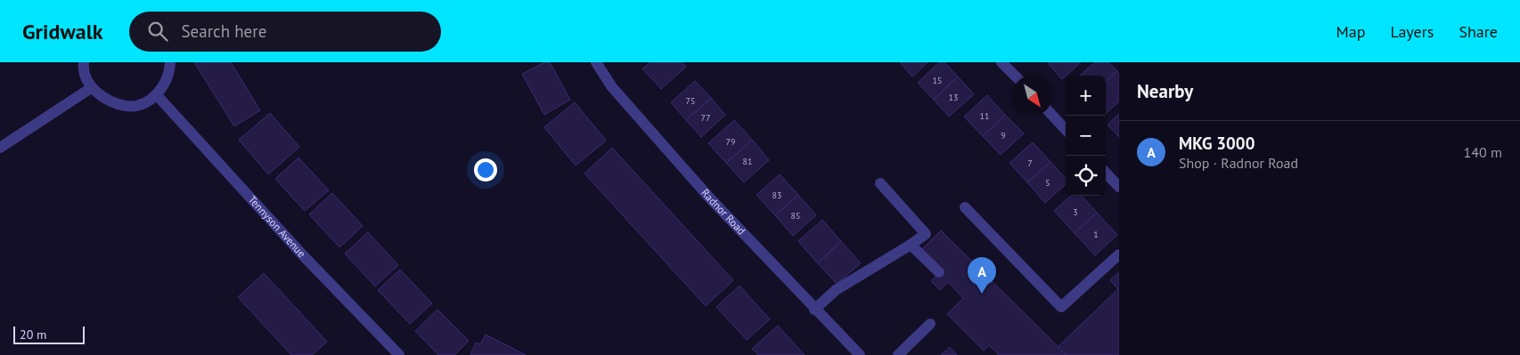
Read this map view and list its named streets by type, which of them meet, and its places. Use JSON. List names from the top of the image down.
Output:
{
  "streets": {
    "street": ["Radnor Road", "Tennyson Avenue"]
  },
  "house_numbers": [
    "15",
    "13",
    "75",
    "11",
    "77",
    "9",
    "79",
    "81",
    "7",
    "5",
    "83",
    "3",
    "85",
    "1"
  ],
  "scale_bar": "20 m",
  "north": "bottom right",
  "page": {
    "header": "Gridwalk",
    "search": "Search here",
    "nav": ["Map", "Layers", "Share"],
    "heading": "Nearby",
    "map_buttons": ["+", "−"],
    "list": [
      {
        "mark": "A",
        "name": "MKG 3000",
        "note": "Shop · Radnor Road",
        "value": "140 m"
      }
    ],
    "pins": "A",
    "scale": "20 m"
  }
}
